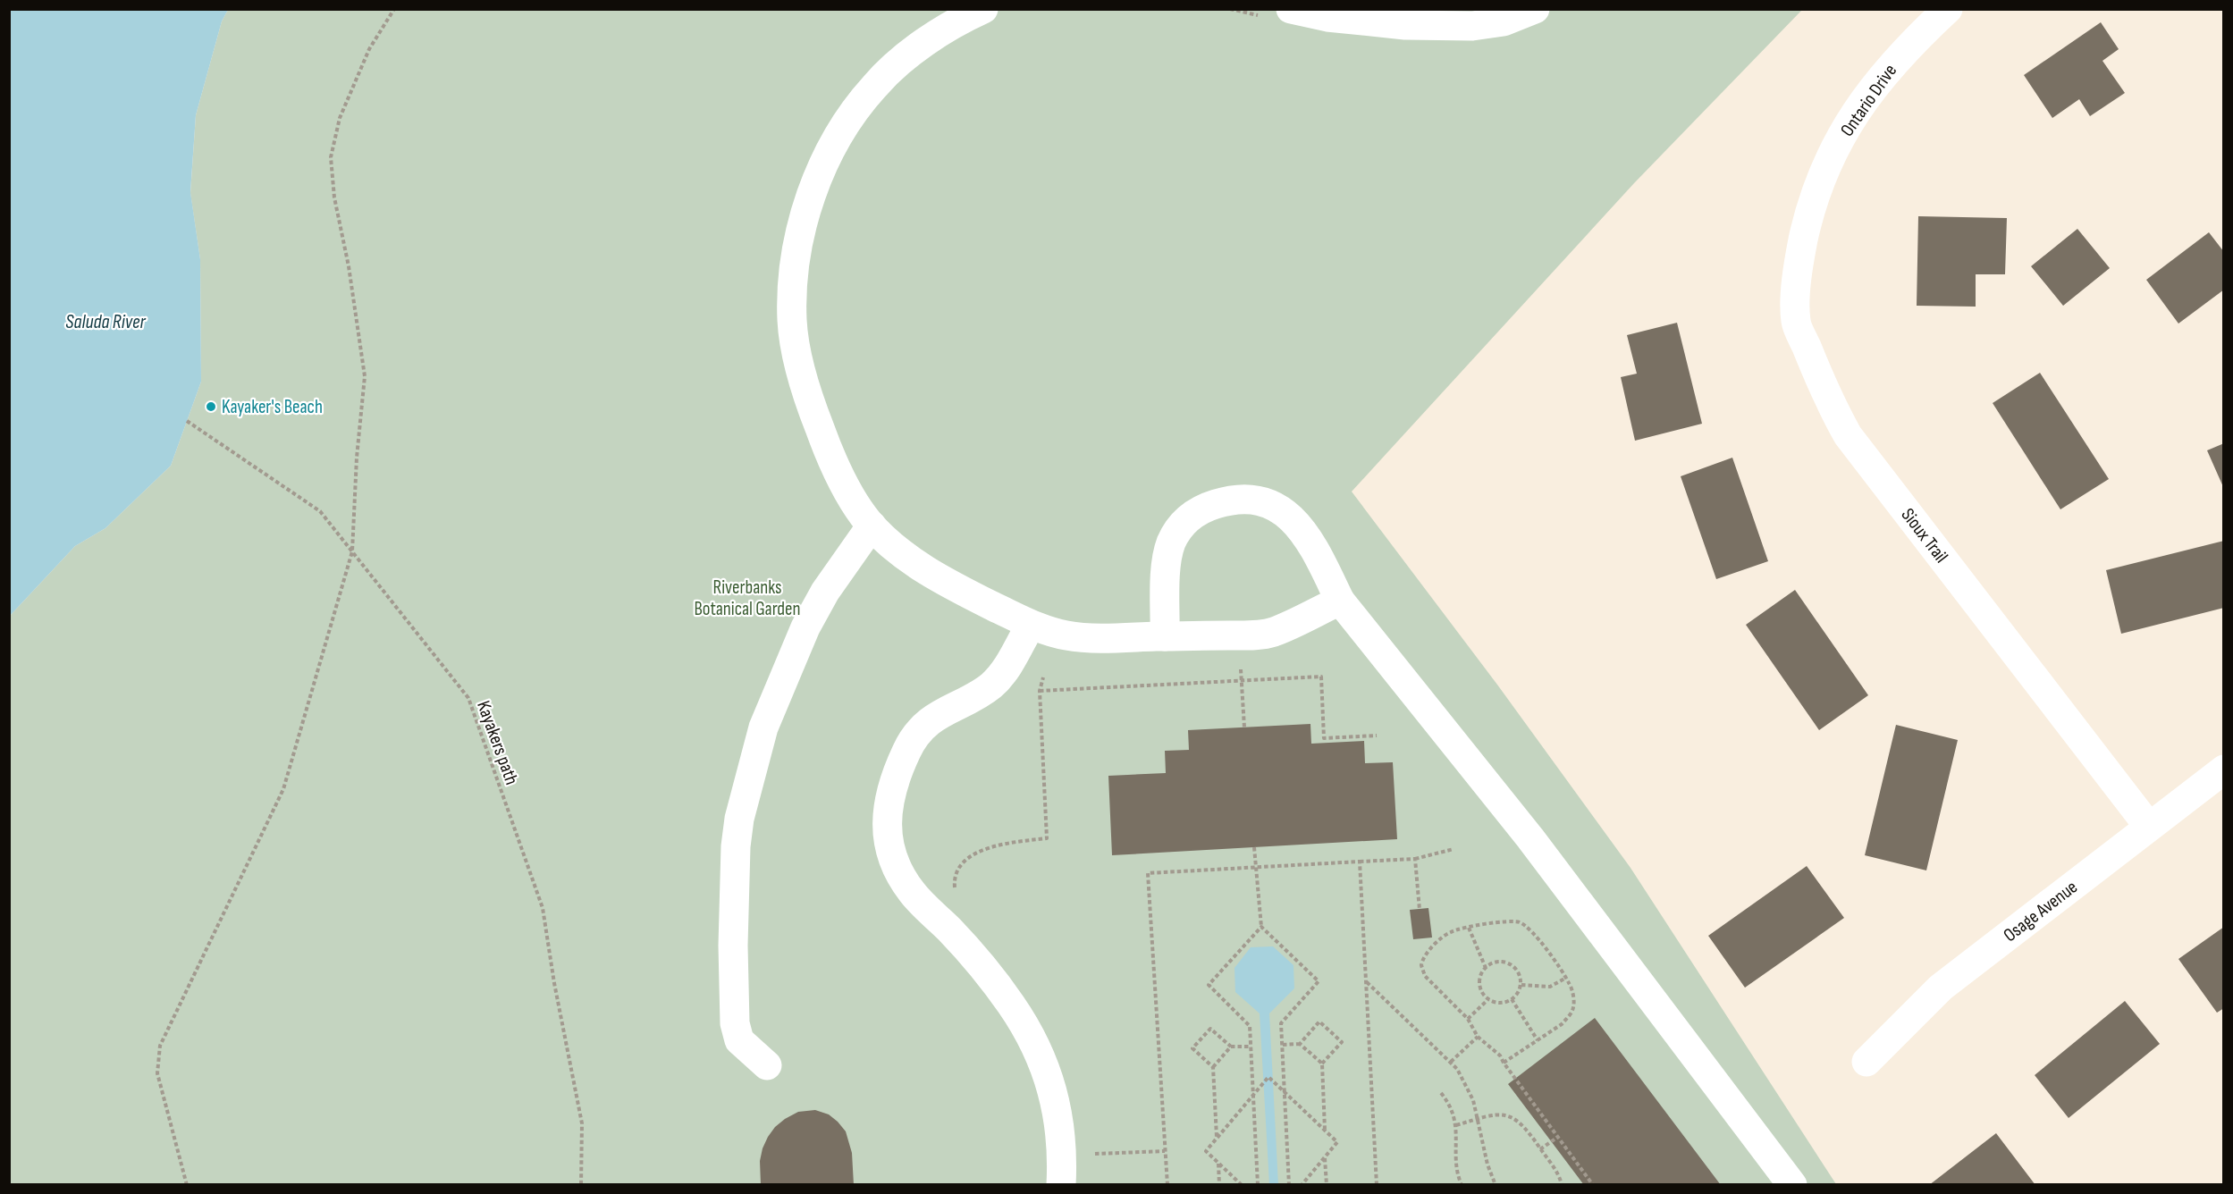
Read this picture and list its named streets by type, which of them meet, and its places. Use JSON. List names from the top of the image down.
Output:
{
  "streets": {
    "street": ["Ontario Drive", "Sioux Trail", "Osage Avenue"],
    "path": ["Kayakers path"]
  },
  "crossings": [
    ["Ontario Drive", "Sioux Trail"],
    ["Sioux Trail", "Osage Avenue"]
  ],
  "water": ["Saluda River"],
  "parks": ["Riverbanks Botanical Garden"],
  "places": ["Kayaker's Beach"]
}
